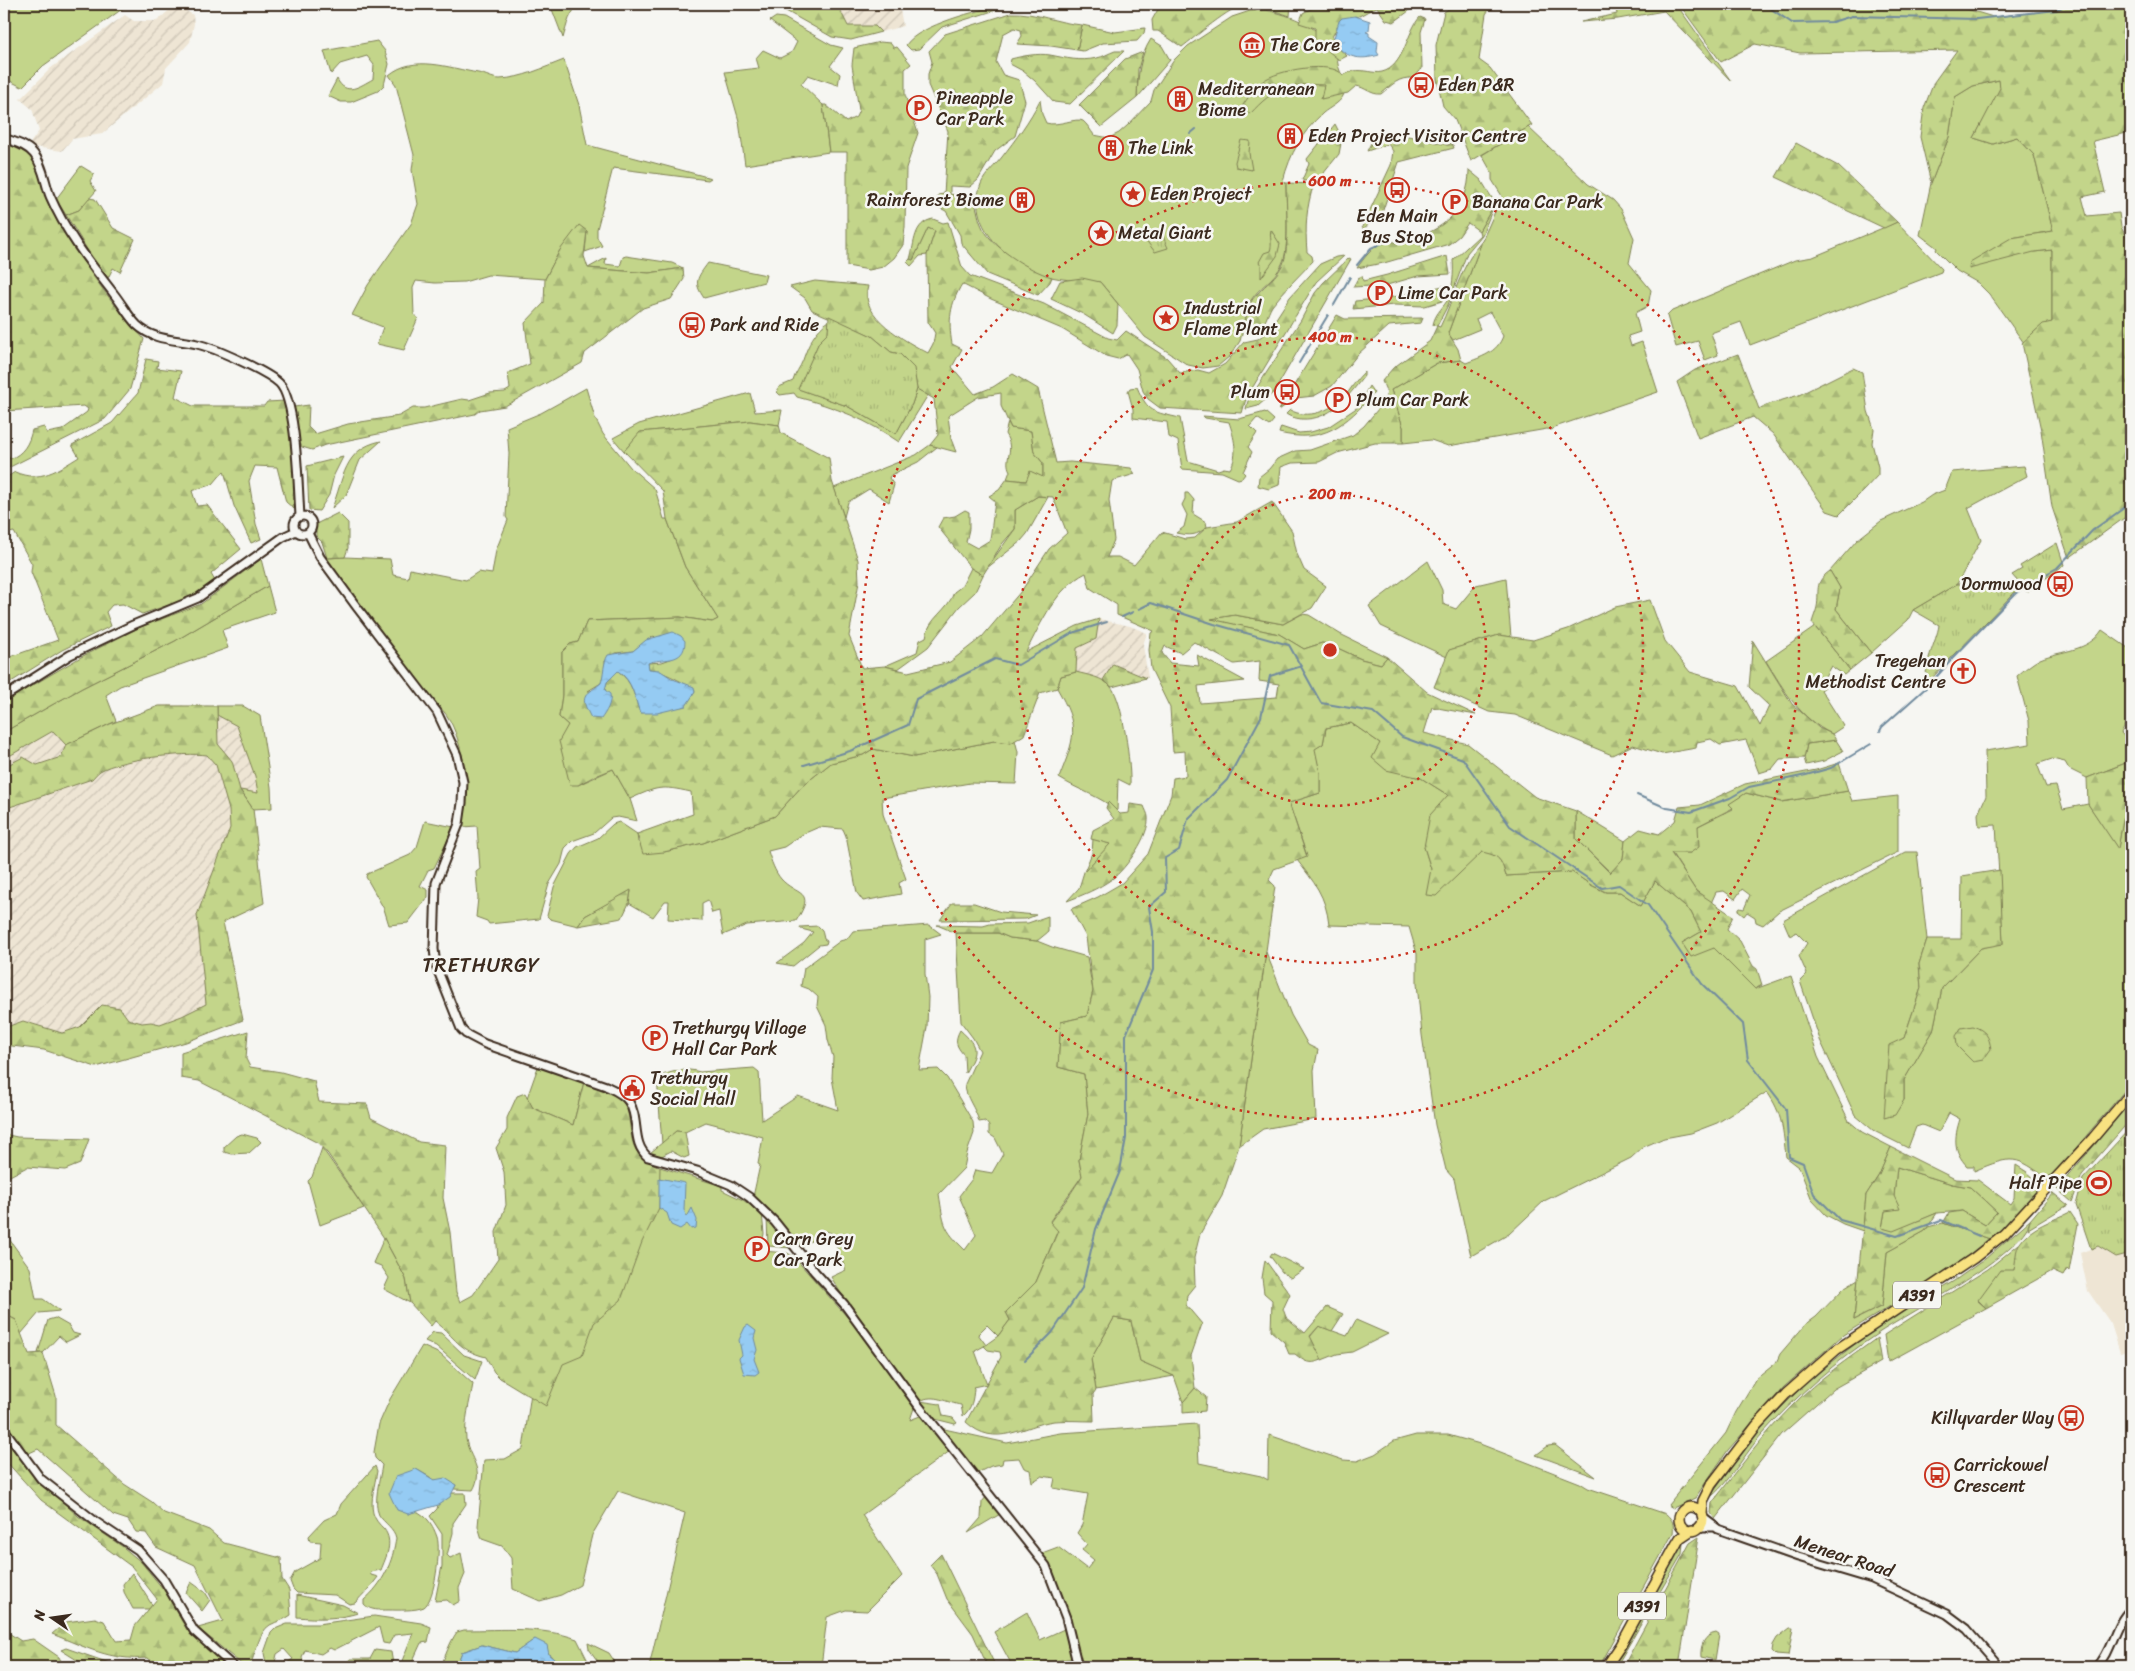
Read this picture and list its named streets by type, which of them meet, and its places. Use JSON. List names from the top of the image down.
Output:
{
  "streets": {
    "highway": ["A391"],
    "street": ["Menear Road"]
  },
  "crossings": [
    ["A391", "Menear Road"]
  ],
  "districts": ["TRETHURGY"],
  "places": {
    "museum": ["The Core"],
    "bus stop": [
      "Eden P&R",
      "Eden Main Bus Stop",
      "Park and Ride",
      "Plum",
      "Dormwood",
      "Killyvarder Way",
      "Carrickowel Crescent"
    ],
    "building": [
      "Mediterranean Biome",
      "Eden Project Visitor Centre",
      "The Link",
      "Rainforest Biome"
    ],
    "parking": [
      "Pineapple Car Park",
      "Banana Car Park",
      "Lime Car Park",
      "Plum Car Park",
      "Trethurgy Village Hall Car Park",
      "Carn Grey Car Park"
    ],
    "place": ["Eden Project", "Metal Giant", "Industrial Flame Plant"],
    "church": ["Tregehan Methodist Centre"],
    "public building": ["Trethurgy Social Hall"],
    "sports": ["Half Pipe"]
  },
  "north": "left",
  "rings": ["600 m", "400 m", "200 m"]
}
